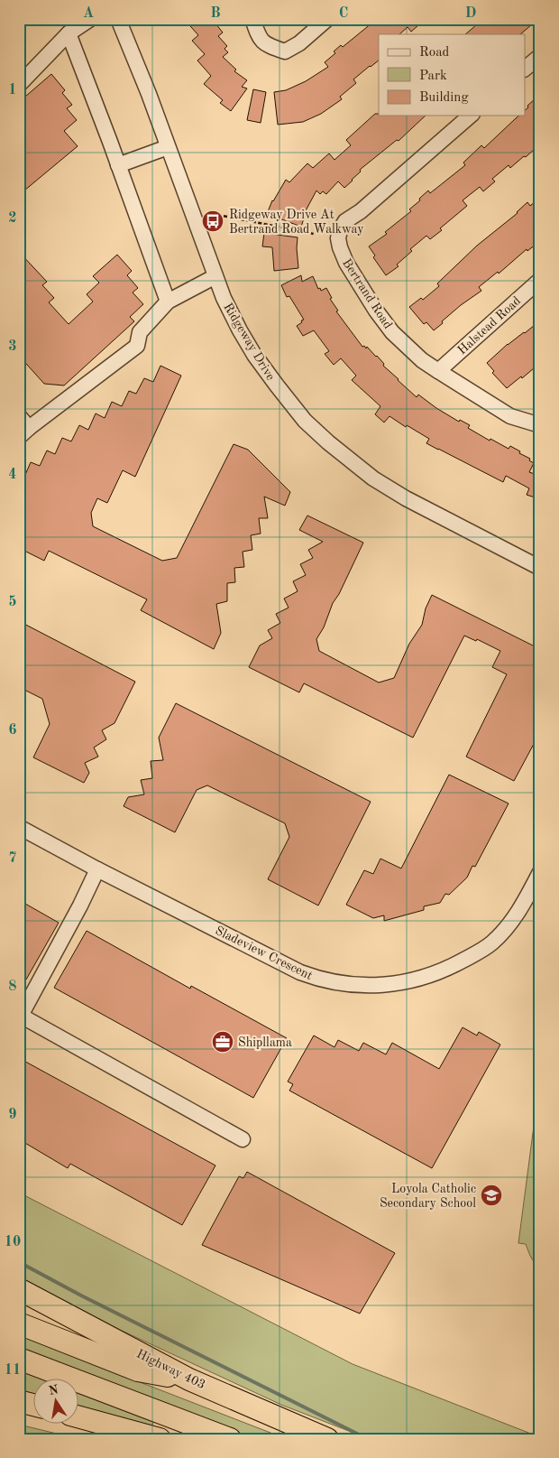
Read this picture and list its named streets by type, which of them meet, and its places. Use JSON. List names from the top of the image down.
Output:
{
  "streets": {
    "highway": ["Highway 403"],
    "street": [
      "Bertrand Road",
      "Halstead Road",
      "Ridgeway Drive",
      "Sladeview Crescent"
    ]
  },
  "crossings": [
    ["Bertrand Road", "Halstead Road"]
  ],
  "places": {
    "bus stop": ["Ridgeway Drive At Bertrand Road Walkway"],
    "office": ["Shipllama"],
    "school or university": ["Loyola Catholic Secondary School"]
  },
  "legend": ["Road", "Park", "Building"],
  "north": "top",
  "grid": {
    "columns": [
      "A",
      "B",
      "C",
      "D"
    ],
    "rows": [
      "1",
      "2",
      "3",
      "4",
      "5",
      "6",
      "7",
      "8",
      "9",
      "10",
      "11"
    ]
  }
}
